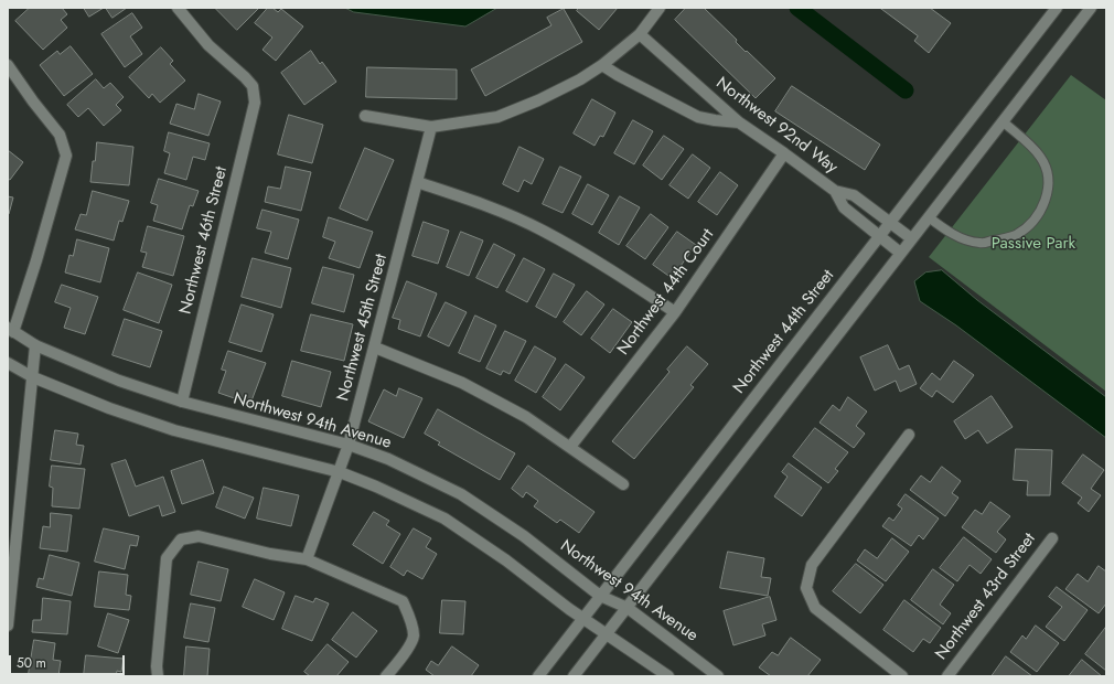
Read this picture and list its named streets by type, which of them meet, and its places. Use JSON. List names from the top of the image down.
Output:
{
  "streets": {
    "street": [
      "Northwest 92nd Way",
      "Northwest 46th Street",
      "Northwest 44th Court",
      "Northwest 45th Street",
      "Northwest 44th Street",
      "Northwest 94th Avenue",
      "Northwest 43rd Street"
    ]
  },
  "crossings": [
    ["Northwest 92nd Way", "Northwest 44th Court"],
    ["Northwest 92nd Way", "Northwest 44th Street"],
    ["Northwest 46th Street", "Northwest 94th Avenue"],
    ["Northwest 45th Street", "Northwest 94th Avenue"],
    ["Northwest 44th Street", "Northwest 94th Avenue"]
  ],
  "parks": ["Passive Park"],
  "scale_bar": "50 m"
}
